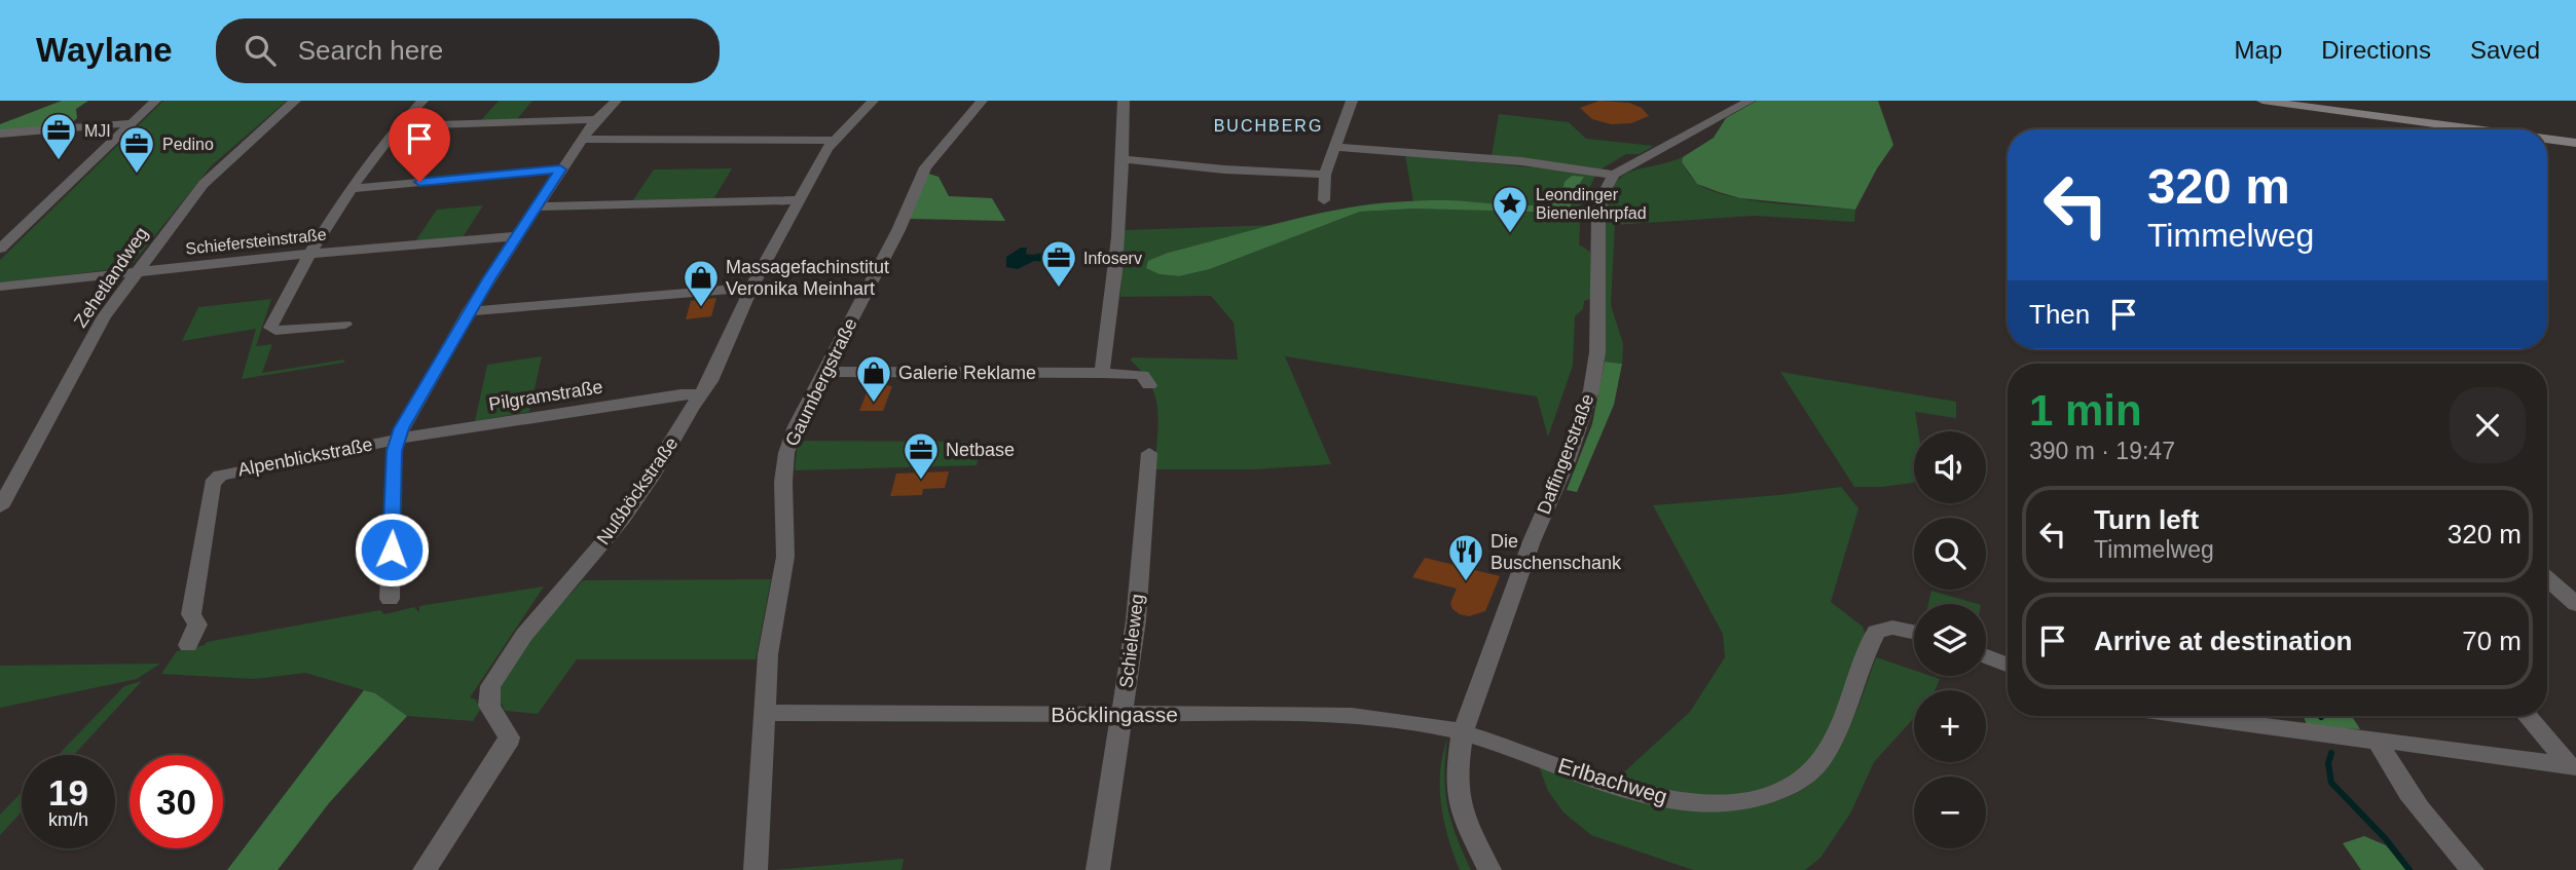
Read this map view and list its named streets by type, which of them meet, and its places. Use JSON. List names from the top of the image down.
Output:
{
  "streets": {
    "street": [
      "Schiefersteinstraße",
      "Zehetlandweg",
      "Gaumbergstraße",
      "Pilgramstraße",
      "Daffingerstraße",
      "Alpenblickstraße",
      "Nußböckstraße",
      "Schieleweg",
      "Böcklingasse",
      "Erlbachweg"
    ]
  },
  "crossings": [
    ["Schiefersteinstraße", "Zehetlandweg"],
    ["Schiefersteinstraße", "Alpenblickstraße"],
    ["Gaumbergstraße", "Böcklingasse"],
    ["Pilgramstraße", "Alpenblickstraße"],
    ["Pilgramstraße", "Nußböckstraße"],
    ["Daffingerstraße", "Böcklingasse"],
    ["Daffingerstraße", "Erlbachweg"],
    ["Schieleweg", "Böcklingasse"],
    ["Böcklingasse", "Erlbachweg"]
  ],
  "districts": ["BUCHBERG"],
  "places": {
    "office": [
      "MJI",
      "Pedino",
      "Infoserv",
      "Netbase"
    ],
    "place": ["Leondinger Bienenlehrpfad"],
    "shop": ["Massagefachinstitut Veronika Meinhart", "Galerie Reklame"],
    "restaurant": ["Die Buschenschank"]
  },
  "page": {
    "header": "Waylane",
    "search": "Search here",
    "nav": ["Map", "Directions", "Saved"],
    "turn": ["320 m", "Timmelweg"],
    "then": "Then",
    "heading": ["1 min", "390 m · 19:47"],
    "map_buttons": ["+", "−"],
    "list": [
      {
        "name": "Turn left",
        "note": "Timmelweg",
        "value": "320 m"
      },
      {
        "name": "Arrive at destination",
        "value": "70 m"
      }
    ],
    "speed": "19 km/h",
    "limit": "30"
  }
}
